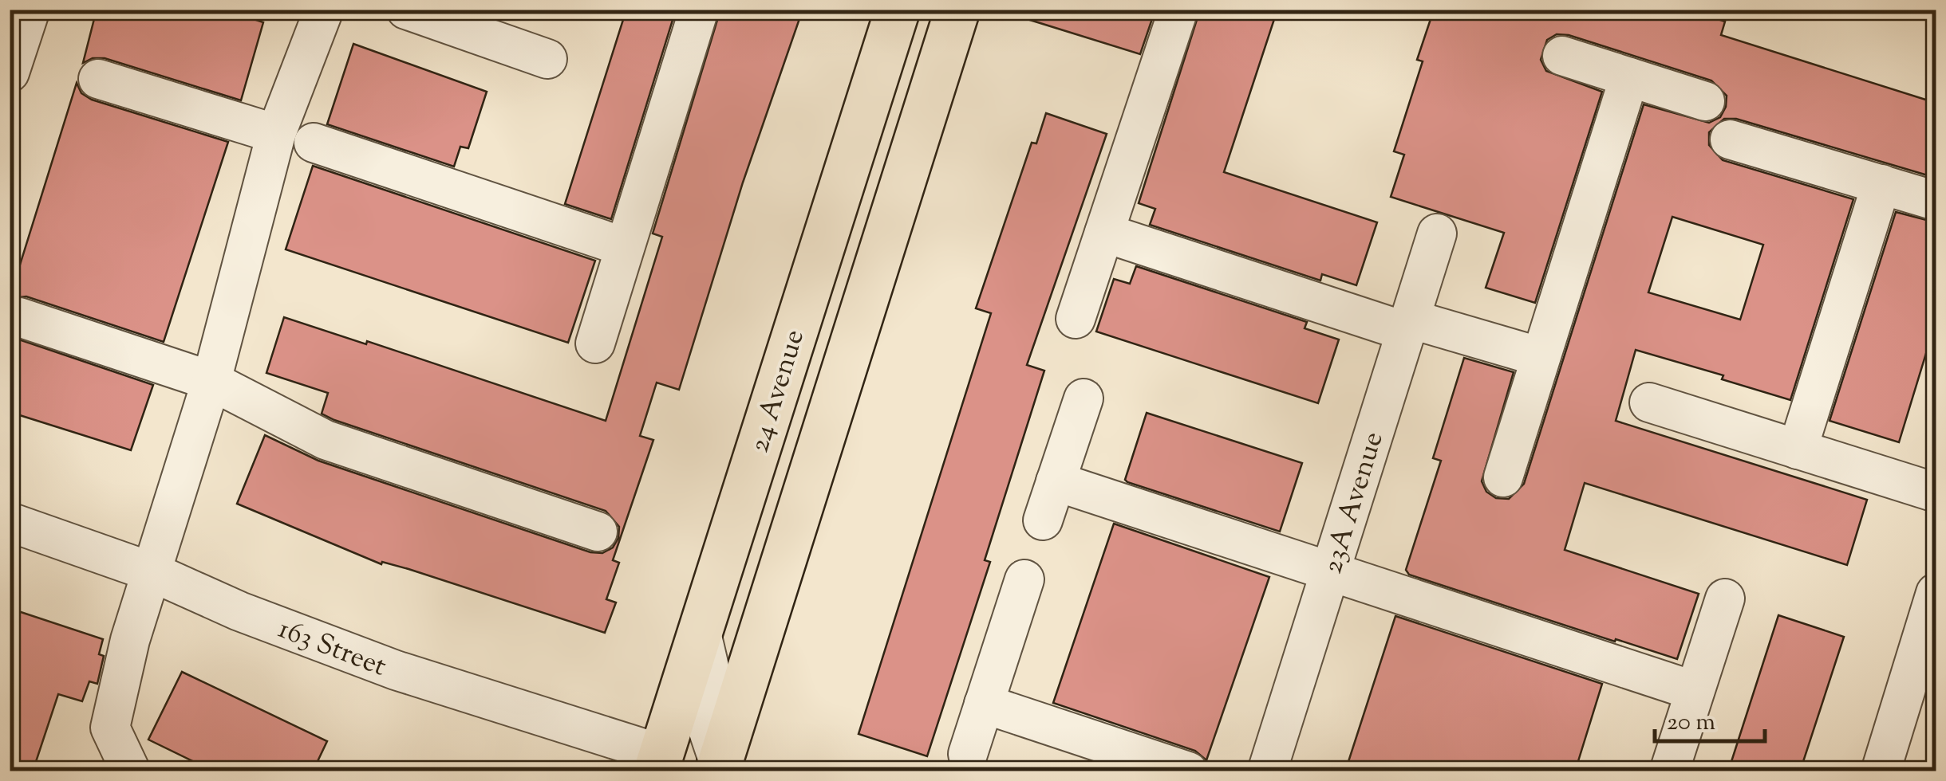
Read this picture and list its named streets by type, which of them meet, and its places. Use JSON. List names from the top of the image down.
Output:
{
  "streets": {
    "main road": ["24 Avenue"],
    "street": ["23A Avenue", "163 Street"]
  },
  "crossings": [
    ["24 Avenue", "163 Street"]
  ],
  "scale_bar": "20 m"
}
